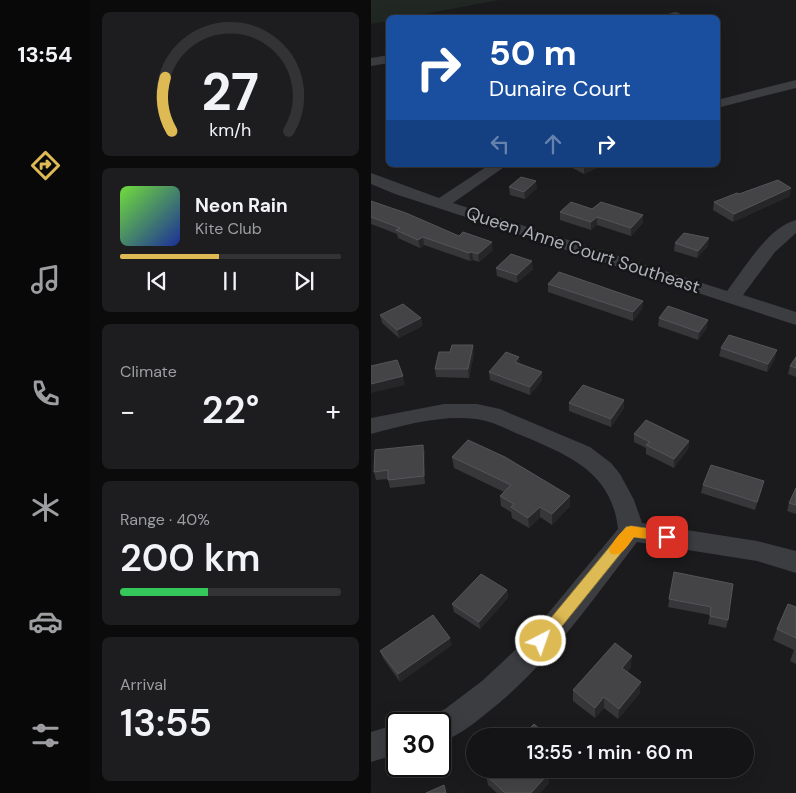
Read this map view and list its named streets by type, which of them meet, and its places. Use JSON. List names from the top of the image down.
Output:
{
  "streets": {
    "street": ["Queen Anne Court Southeast"]
  },
  "page": {
    "tabs": "13:54",
    "turn": ["50 m", "Dunaire Court"],
    "song": ["Neon Rain", "Kite Club"],
    "tile": [
      "Climate",
      ["Range · 40%", "200 km"],
      ["Arrival", "13:55"]
    ],
    "heat": ["−", "22°", "+"],
    "limit": "30",
    "trip": "13:55 · 1 min · 60 m",
    "gauge": ["27", "km/h"]
  }
}
